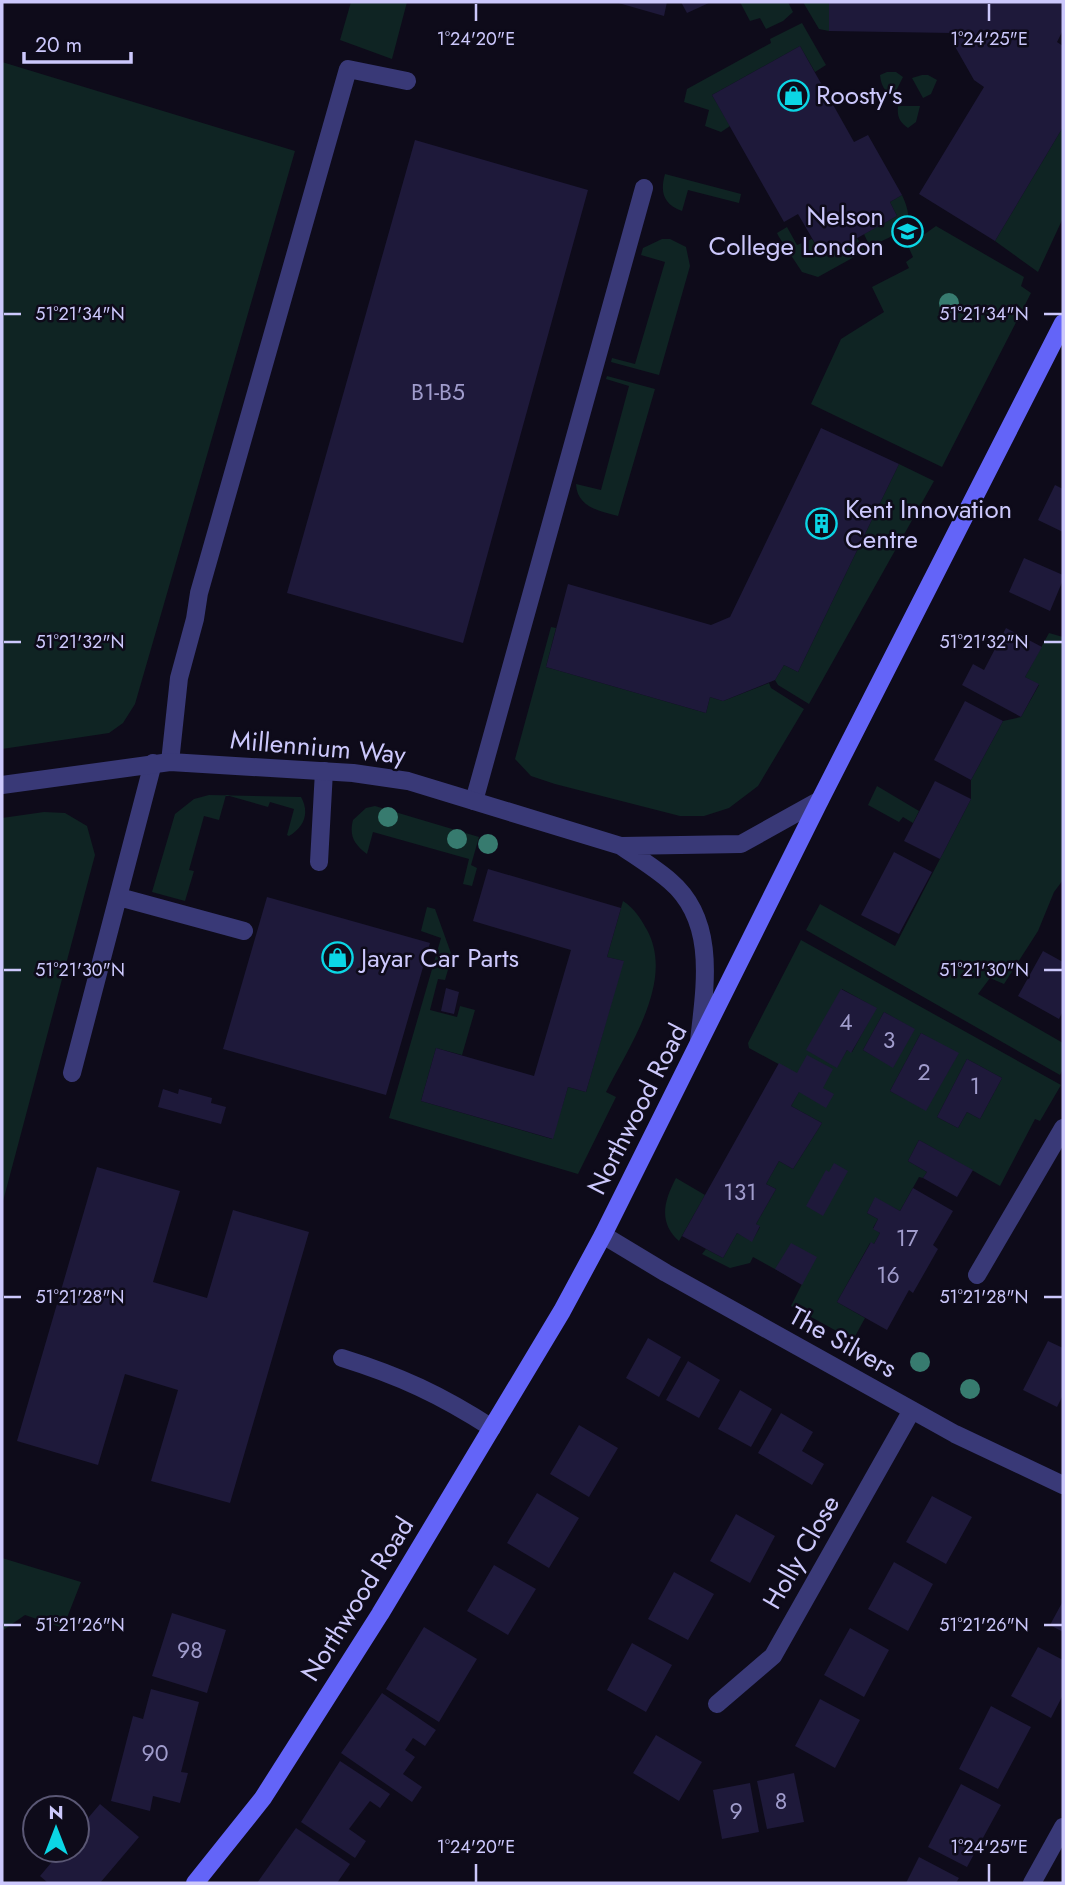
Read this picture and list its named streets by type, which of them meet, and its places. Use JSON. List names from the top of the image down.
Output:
{
  "streets": {
    "street": [
      "Millennium Way",
      "Northwood Road",
      "The Silvers",
      "Holly Close"
    ]
  },
  "crossings": [
    ["Millennium Way", "Northwood Road"],
    ["Northwood Road", "The Silvers"],
    ["The Silvers", "Holly Close"]
  ],
  "places": {
    "shop": ["Roosty's", "Jayar Car Parts"],
    "school or university": ["Nelson College London"],
    "building": ["Kent Innovation Centre"]
  },
  "house_numbers": [
    "B1-B5",
    "4",
    "3",
    "2",
    "1",
    "131",
    "17",
    "16",
    "98",
    "90",
    "8",
    "9"
  ],
  "scale_bar": "20 m",
  "north": "top",
  "coordinates": [
    "1°24'20\"E",
    "1°24'25\"E",
    "51°21'34\"N",
    "51°21'32\"N",
    "51°21'30\"N",
    "51°21'28\"N",
    "51°21'26\"N"
  ]
}
